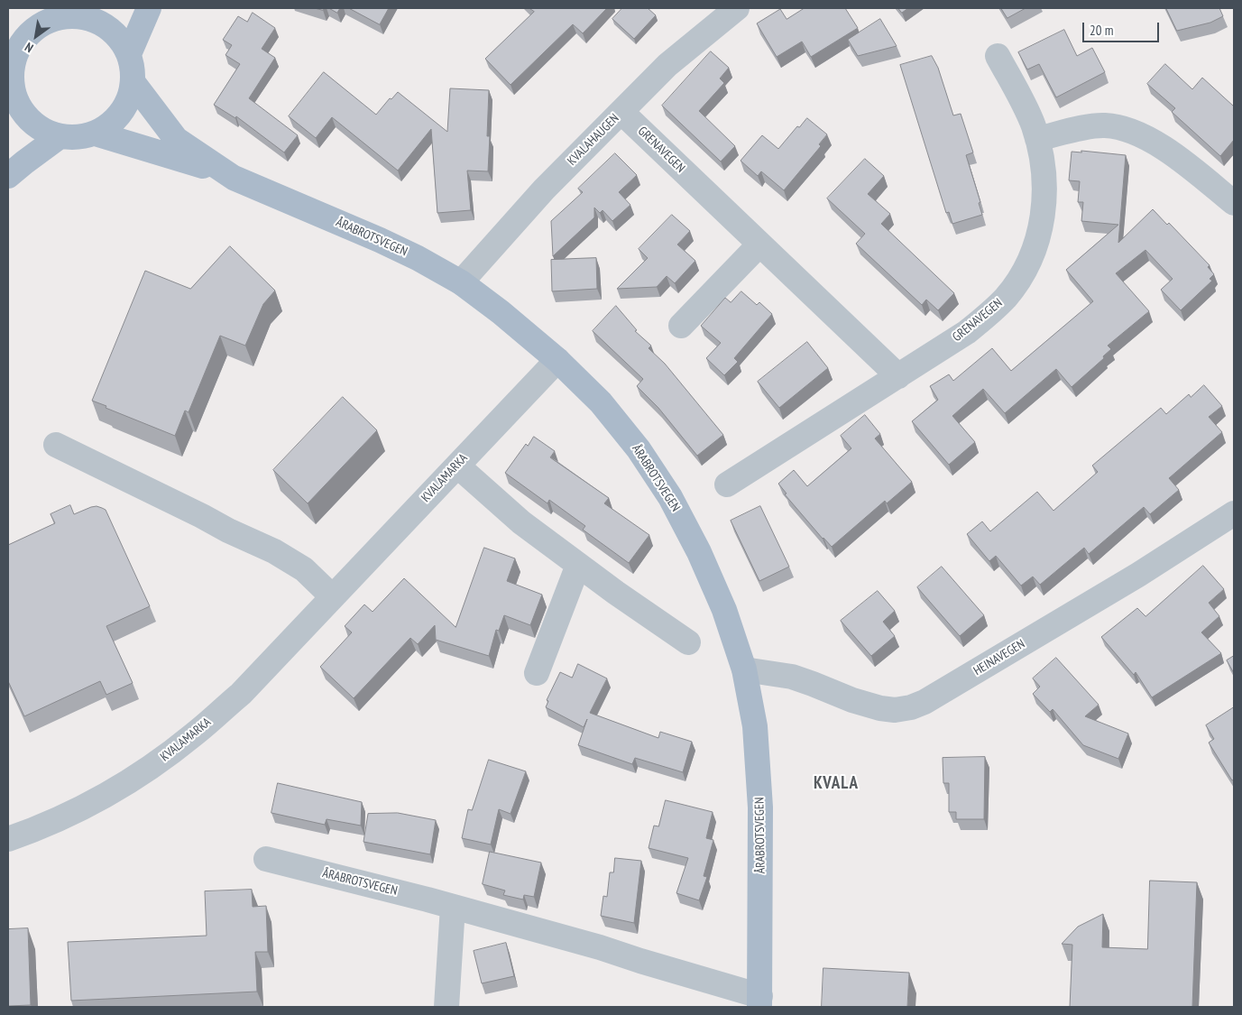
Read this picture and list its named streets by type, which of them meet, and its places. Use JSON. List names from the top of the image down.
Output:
{
  "streets": {
    "main road": ["ÅRABROTSVEGEN"],
    "street": [
      "KVALAHAUGEN",
      "GRENAVEGEN",
      "KVALAMARKA",
      "HEINAVEGEN"
    ]
  },
  "crossings": [
    ["KVALAHAUGEN", "GRENAVEGEN"],
    ["KVALAHAUGEN", "ÅRABROTSVEGEN"],
    ["ÅRABROTSVEGEN", "KVALAMARKA"],
    ["ÅRABROTSVEGEN", "HEINAVEGEN"]
  ],
  "districts": ["KVALA"],
  "scale_bar": "20 m",
  "north": "bottom left"
}
